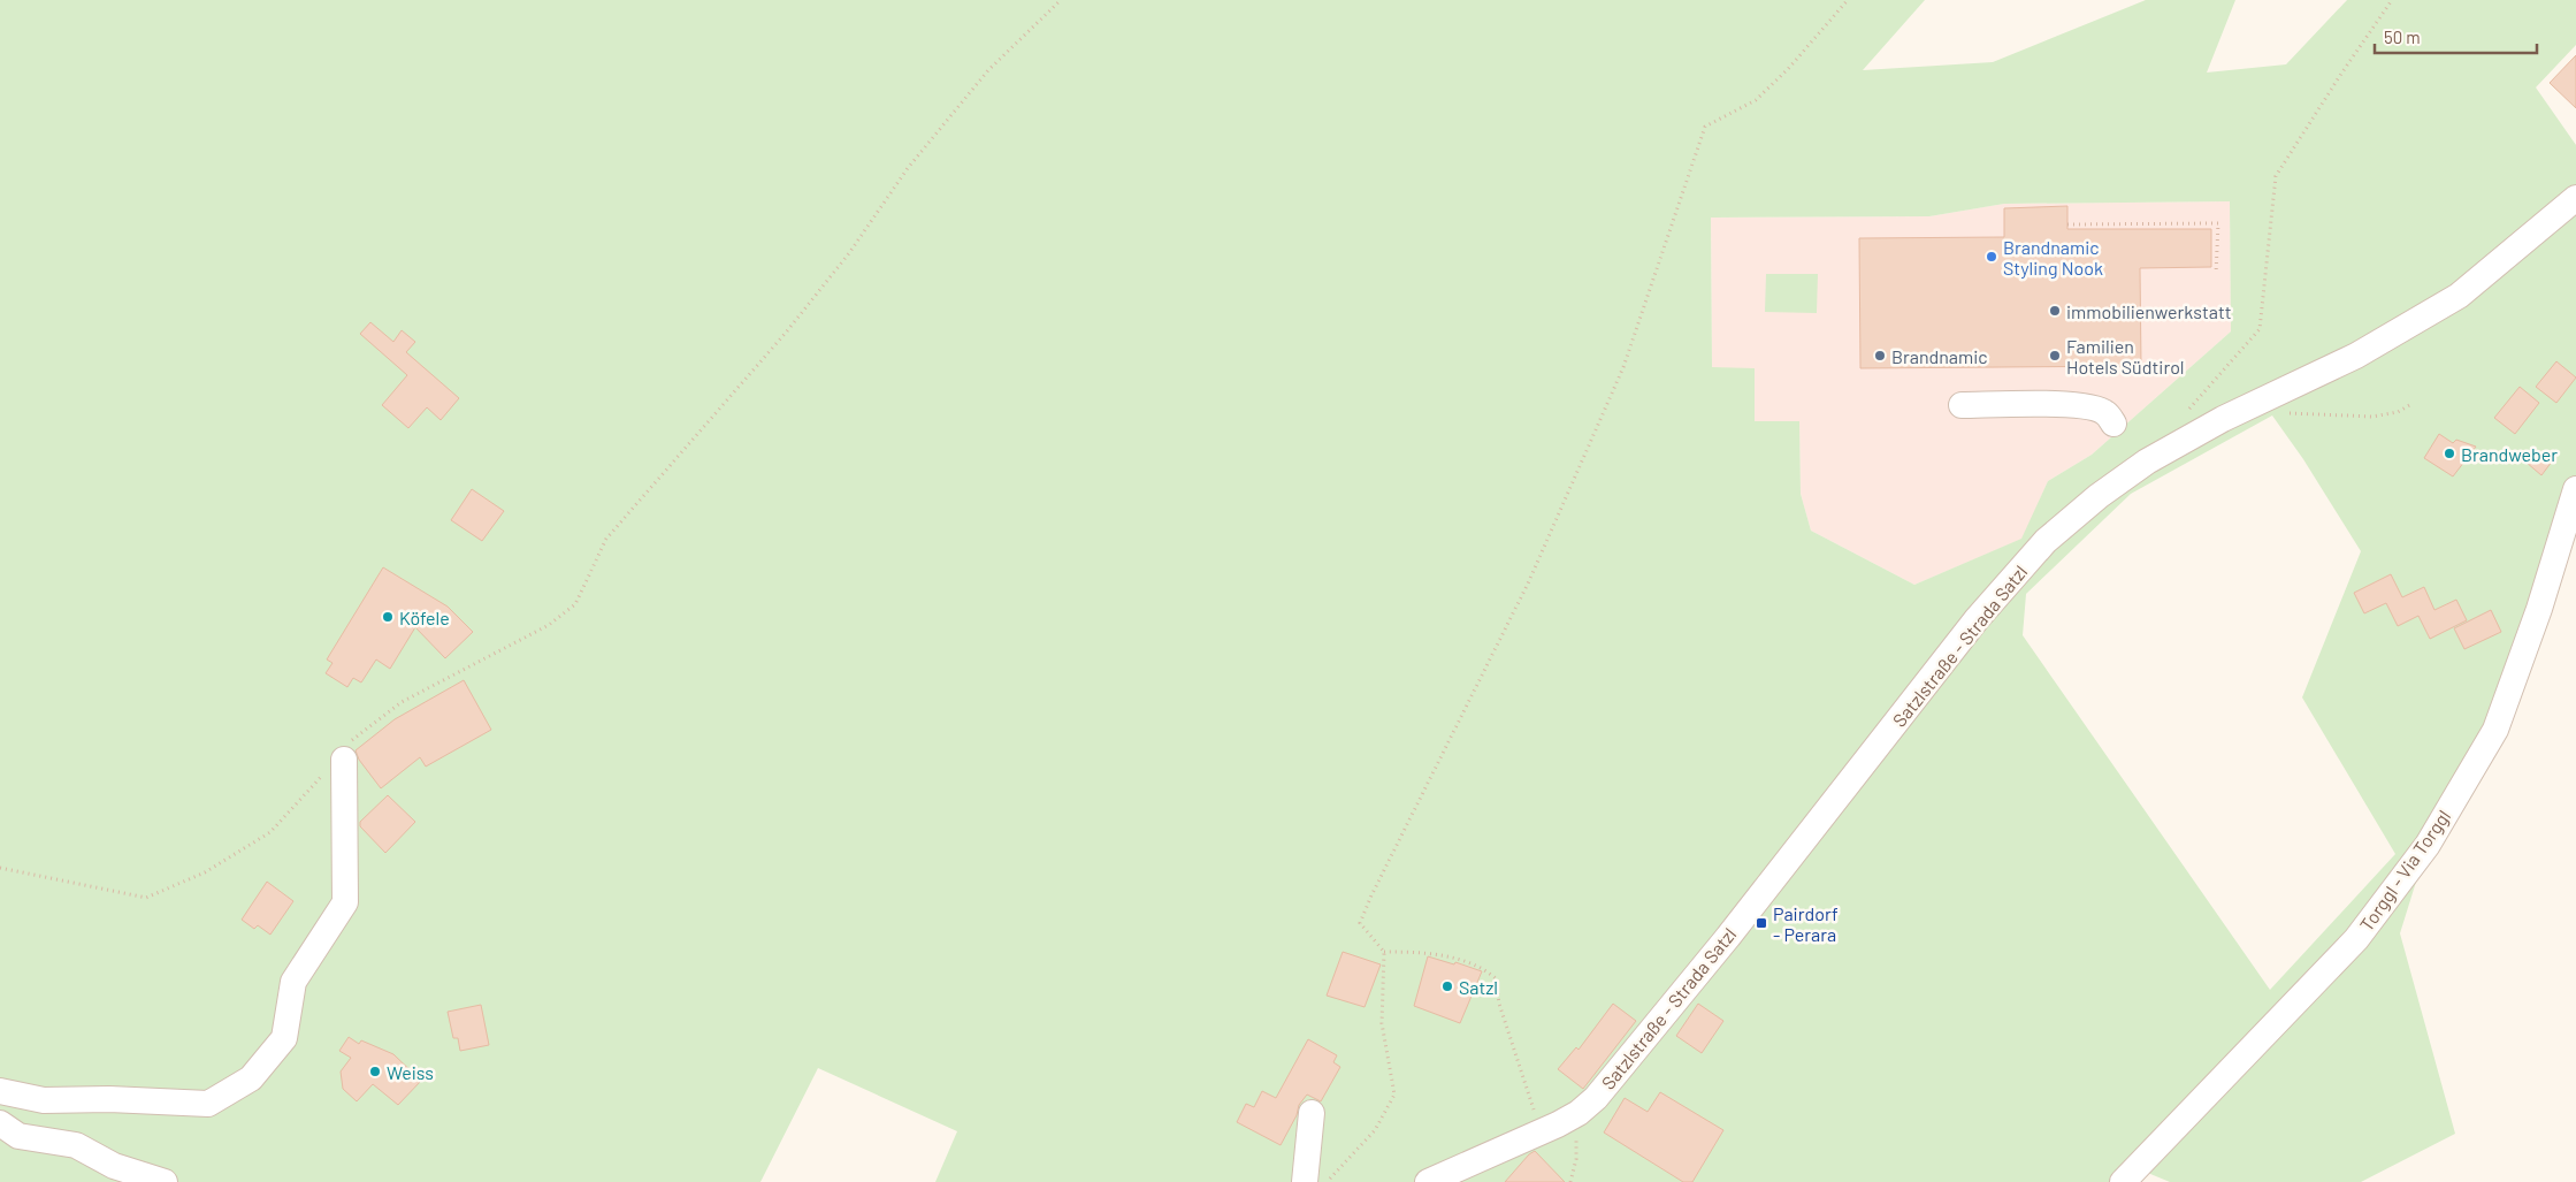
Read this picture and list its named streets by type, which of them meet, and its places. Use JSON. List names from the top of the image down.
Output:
{
  "streets": {
    "street": ["Satzlstraße - Strada Satzl", "Torggl - Via Torggl"]
  },
  "places": {
    "other": [
      "Brandnamic Styling Nook",
      "immobilienwerkstatt",
      "Brandnamic",
      "Familien Hotels Südtirol",
      "Brandweber",
      "Köfele",
      "Satzl",
      "Weiss"
    ],
    "transit": ["Pairdorf - Perara"]
  },
  "scale_bar": "50 m"
}
